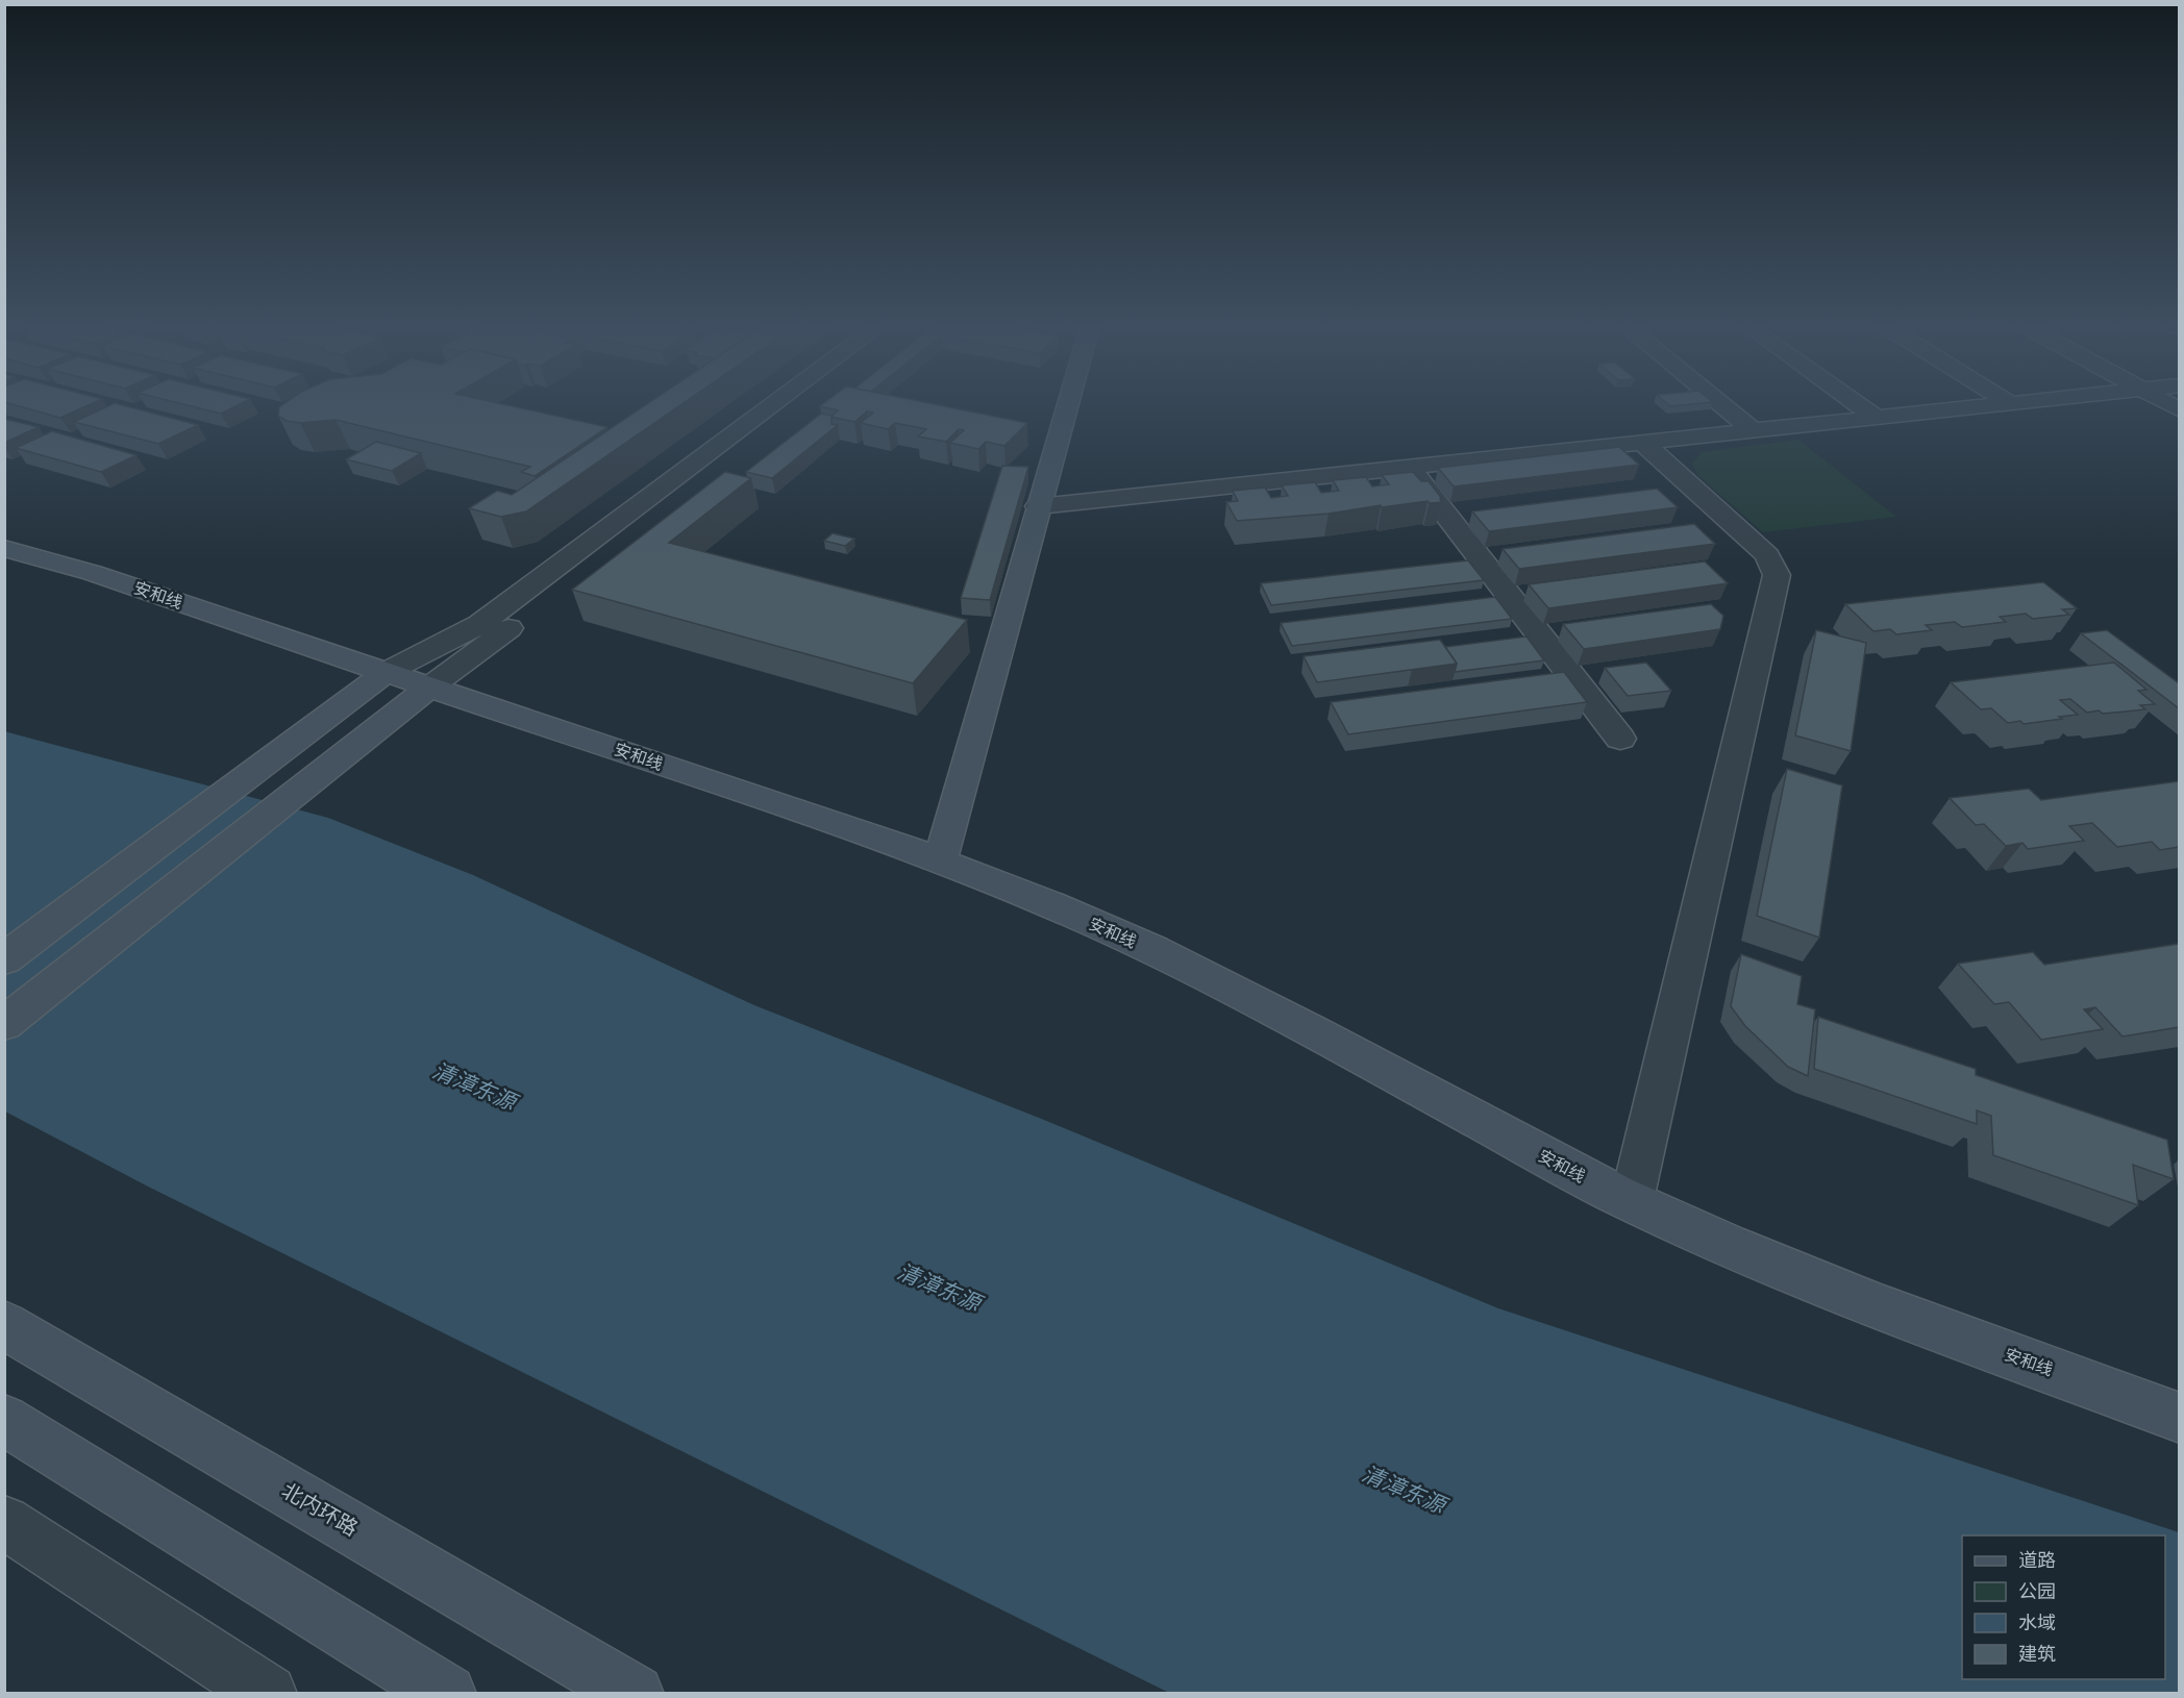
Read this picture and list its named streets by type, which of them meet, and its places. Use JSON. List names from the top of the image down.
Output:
{
  "streets": {
    "main road": ["安和线", "北内环路"]
  },
  "water": ["清漳东源"],
  "legend": [
    "道路",
    "公园",
    "水域",
    "建筑"
  ]
}
